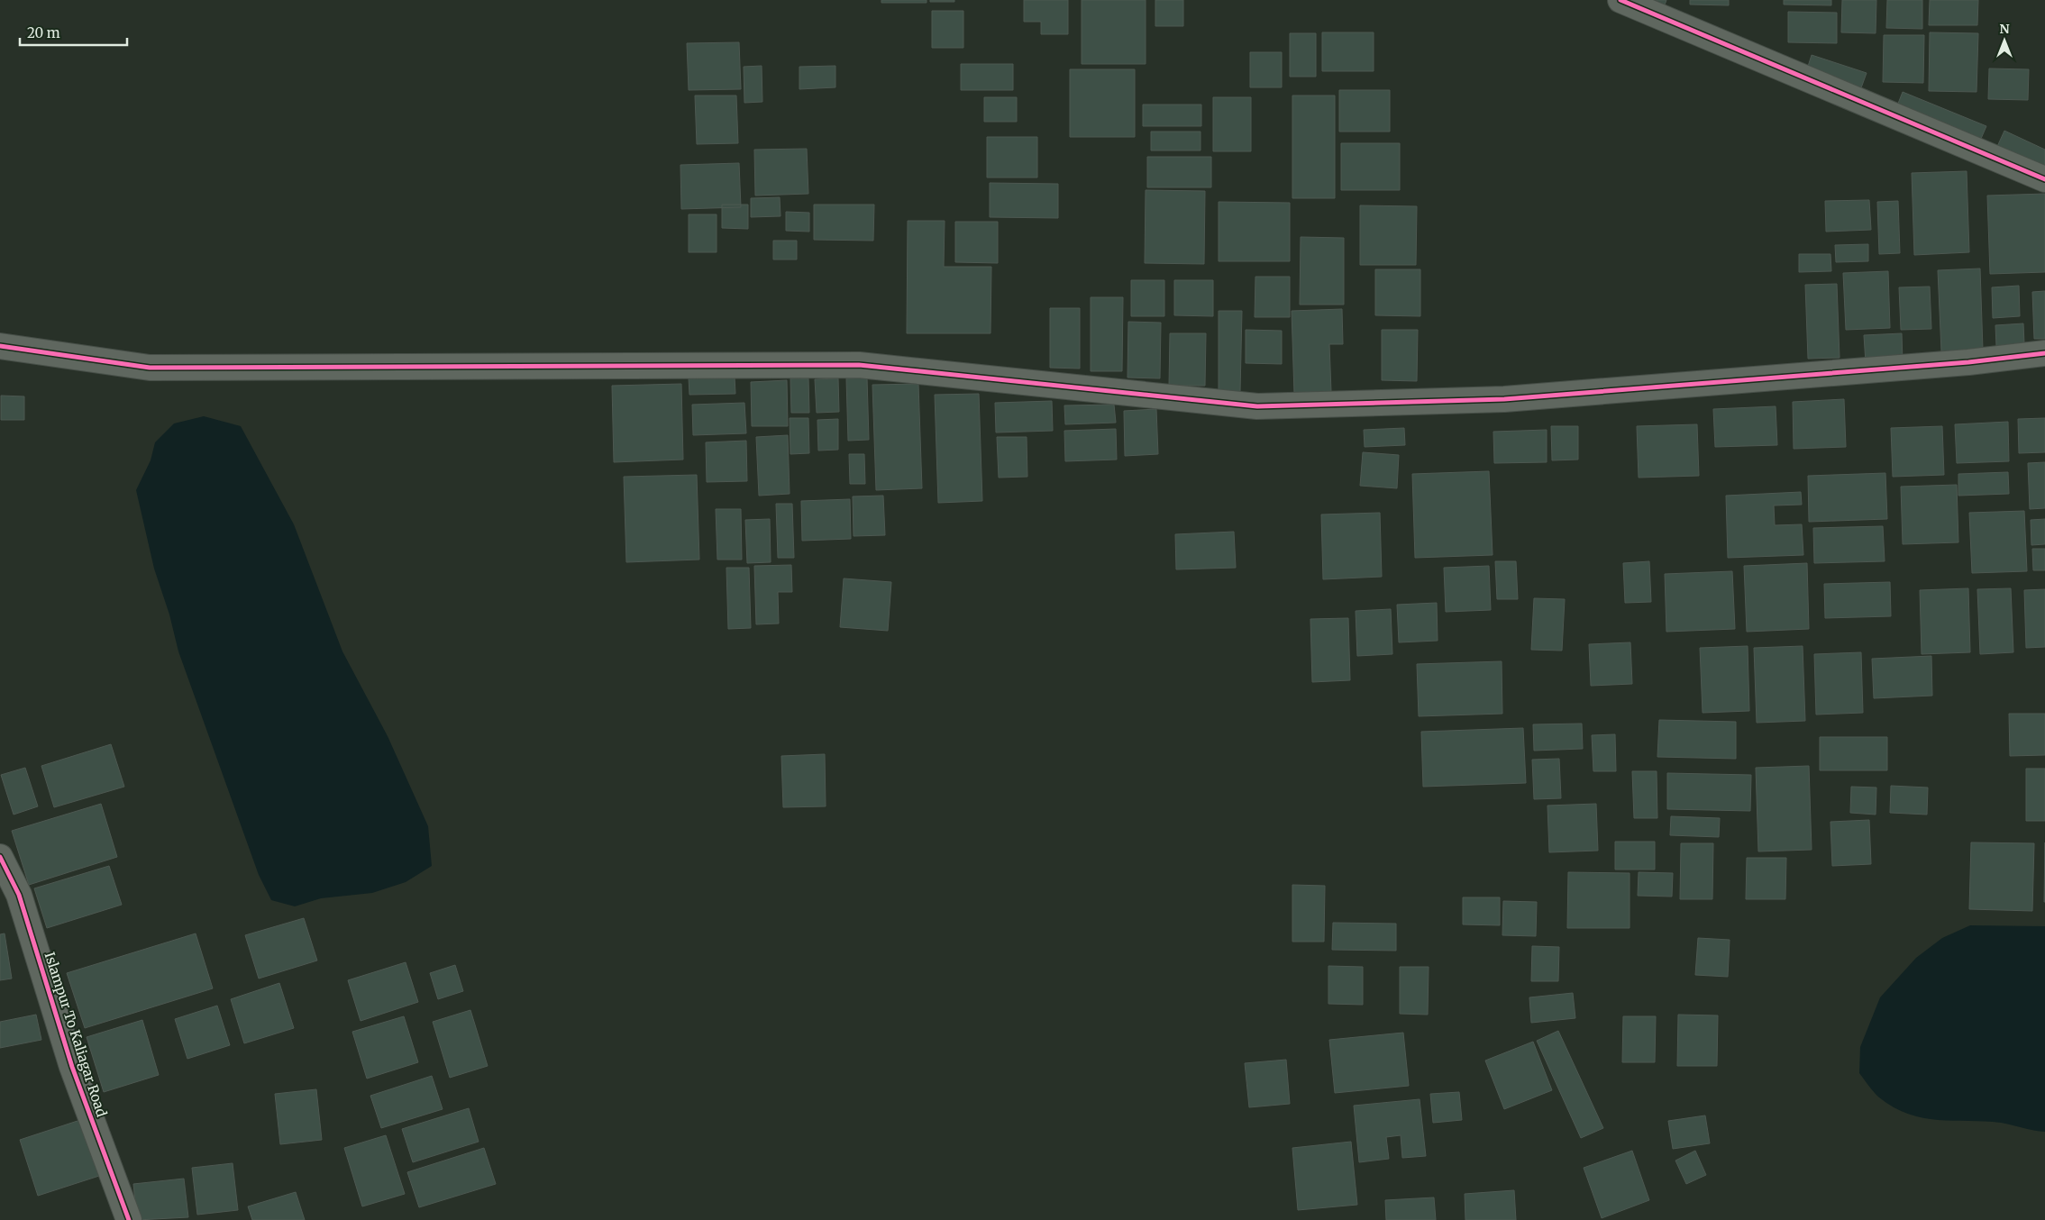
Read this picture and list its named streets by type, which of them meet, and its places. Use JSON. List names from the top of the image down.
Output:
{
  "streets": {
    "street": ["Islampur To Kaliagar Road"]
  },
  "scale_bar": "20 m",
  "north": "top"
}
